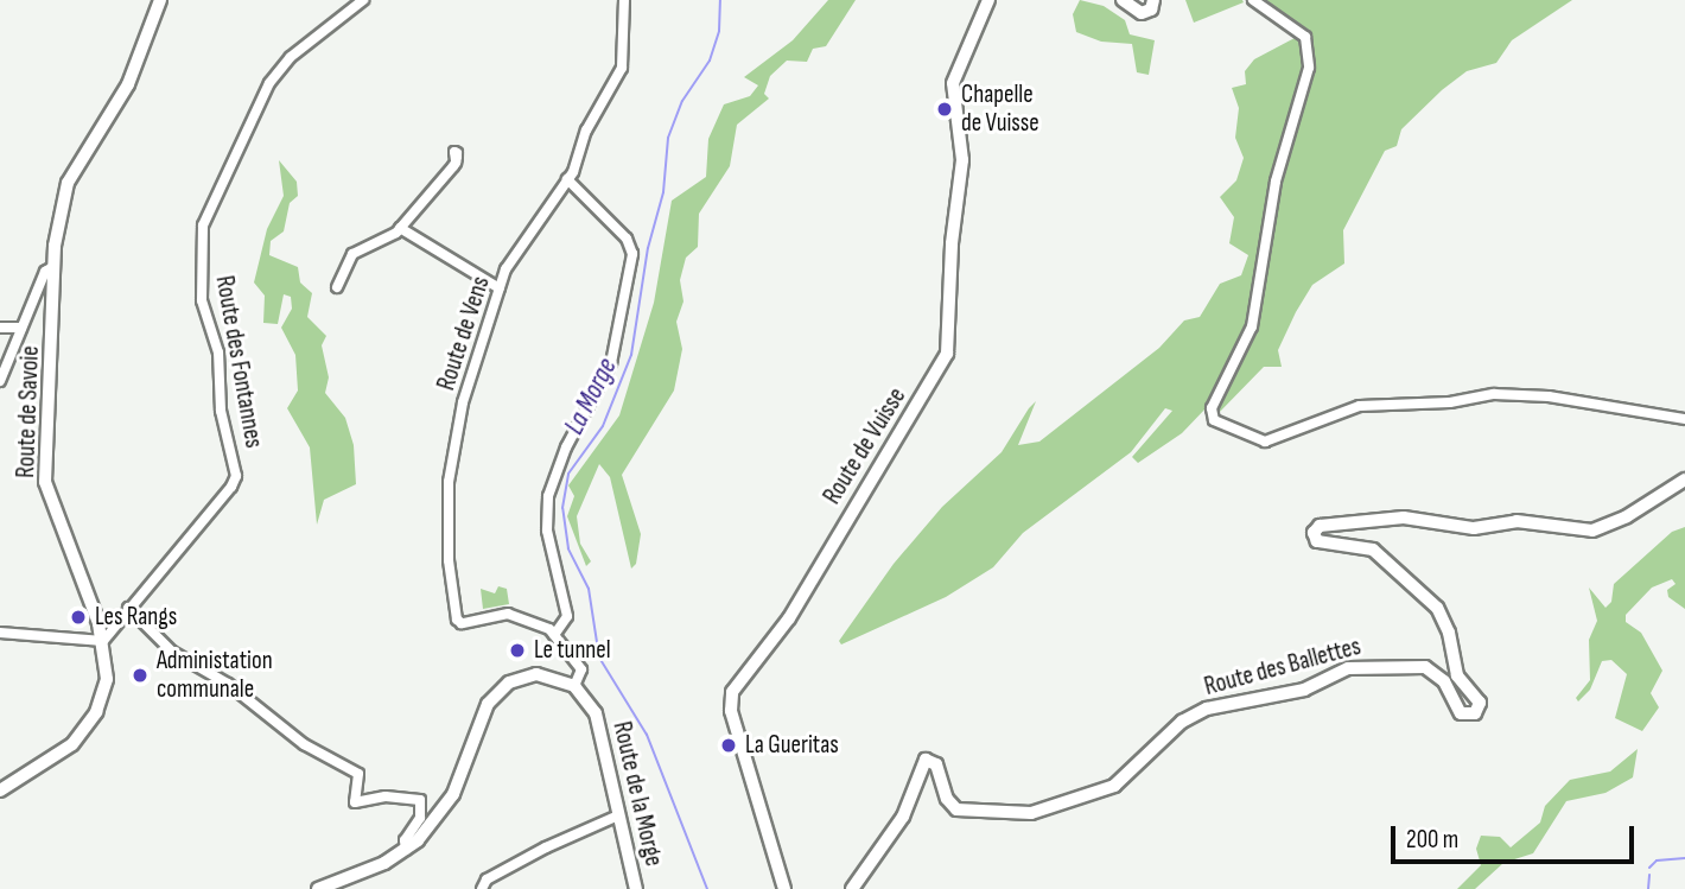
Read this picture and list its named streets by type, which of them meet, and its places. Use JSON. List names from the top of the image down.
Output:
{
  "streets": {
    "street": [
      "Route de Vens",
      "Route des Fontannes",
      "Route de Savoie",
      "Route de Vuisse",
      "Route des Ballettes",
      "Route de la Morge"
    ]
  },
  "crossings": [
    ["Route des Fontannes", "Route de Savoie"]
  ],
  "water": ["La Morge"],
  "places": [
    "Chapelle de Vuisse",
    "Les Rangs",
    "Le tunnel",
    "Administation communale",
    "La Gueritas"
  ],
  "scale_bar": "200 m"
}
